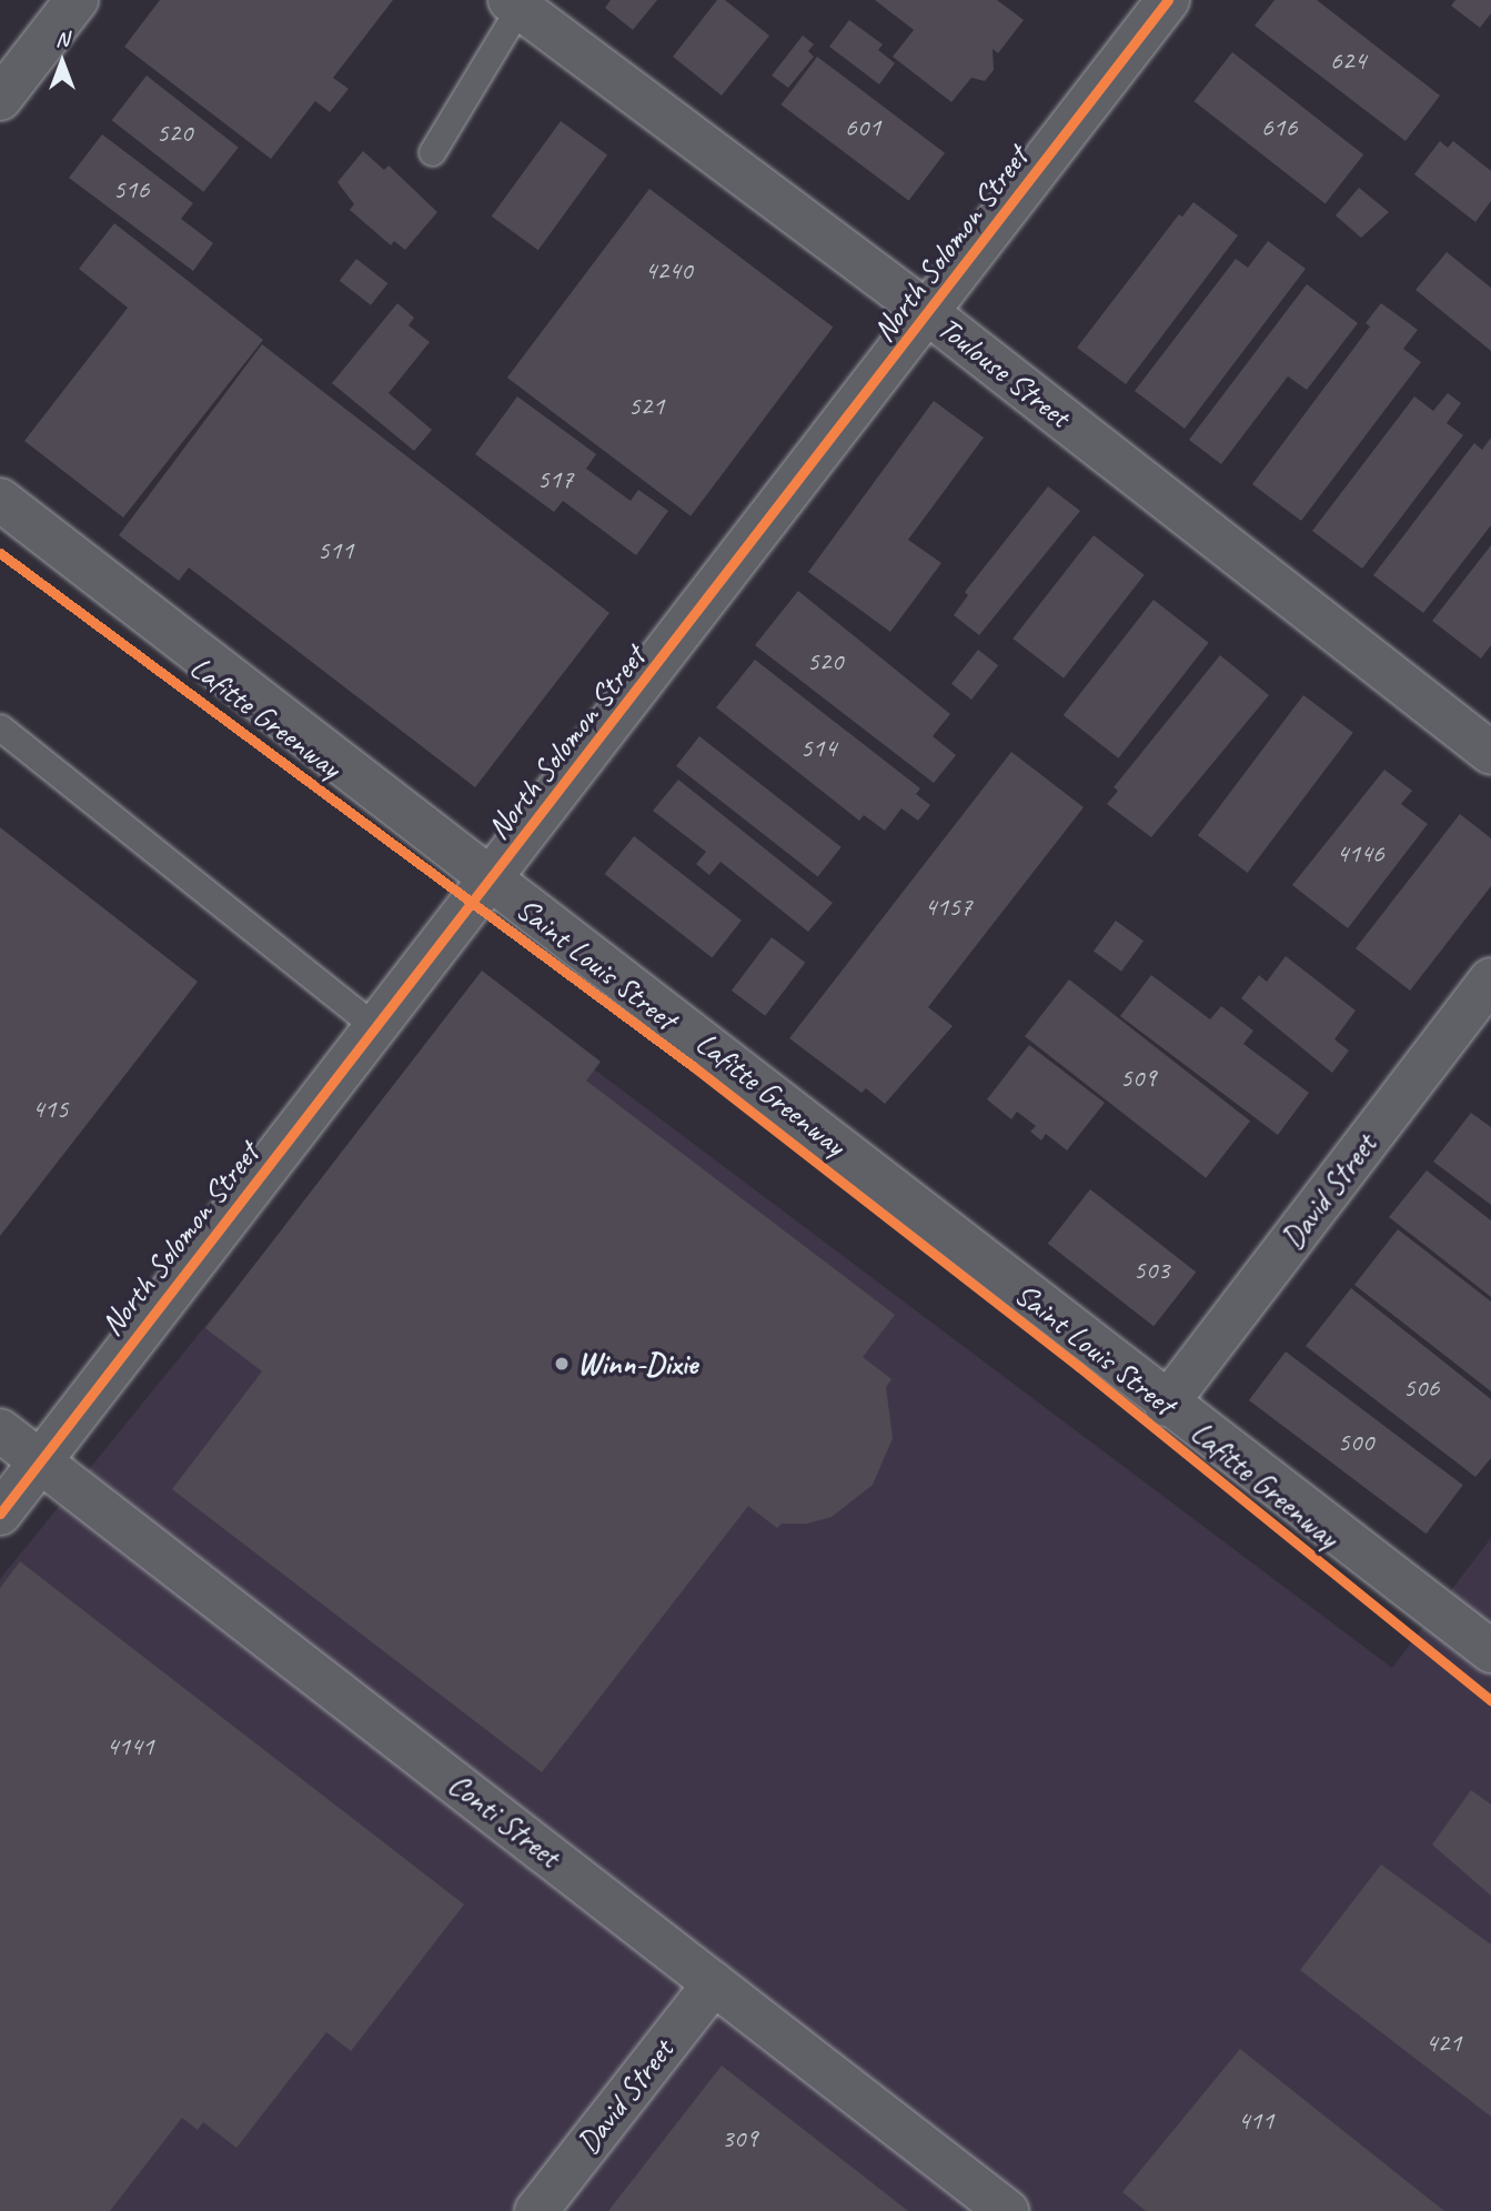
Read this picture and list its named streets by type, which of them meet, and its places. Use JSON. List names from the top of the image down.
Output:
{
  "streets": {
    "street": [
      "North Solomon Street",
      "Toulouse Street",
      "Saint Louis Street",
      "David Street",
      "Conti Street"
    ],
    "cycle path": ["Lafitte Greenway"]
  },
  "crossings": [
    ["North Solomon Street", "Toulouse Street"],
    ["North Solomon Street", "Saint Louis Street"],
    ["North Solomon Street", "Conti Street"],
    ["Saint Louis Street", "David Street"],
    ["David Street", "Conti Street"]
  ],
  "places": ["Winn-Dixie"],
  "house_numbers": [
    "624",
    "601",
    "616",
    "520",
    "516",
    "4240",
    "521",
    "517",
    "511",
    "520",
    "514",
    "4146",
    "4157",
    "509",
    "415",
    "503",
    "506",
    "500",
    "4141",
    "421",
    "411",
    "309"
  ],
  "north": "top"
}
